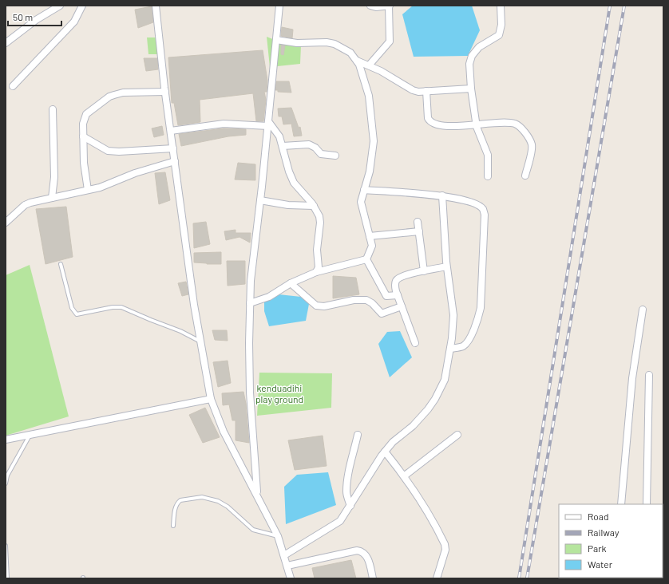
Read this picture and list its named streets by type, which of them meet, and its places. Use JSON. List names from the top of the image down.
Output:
{
  "parks": ["kenduadihi play ground"],
  "legend": [
    "Road",
    "Railway",
    "Park",
    "Water"
  ],
  "scale_bar": "50 m"
}
